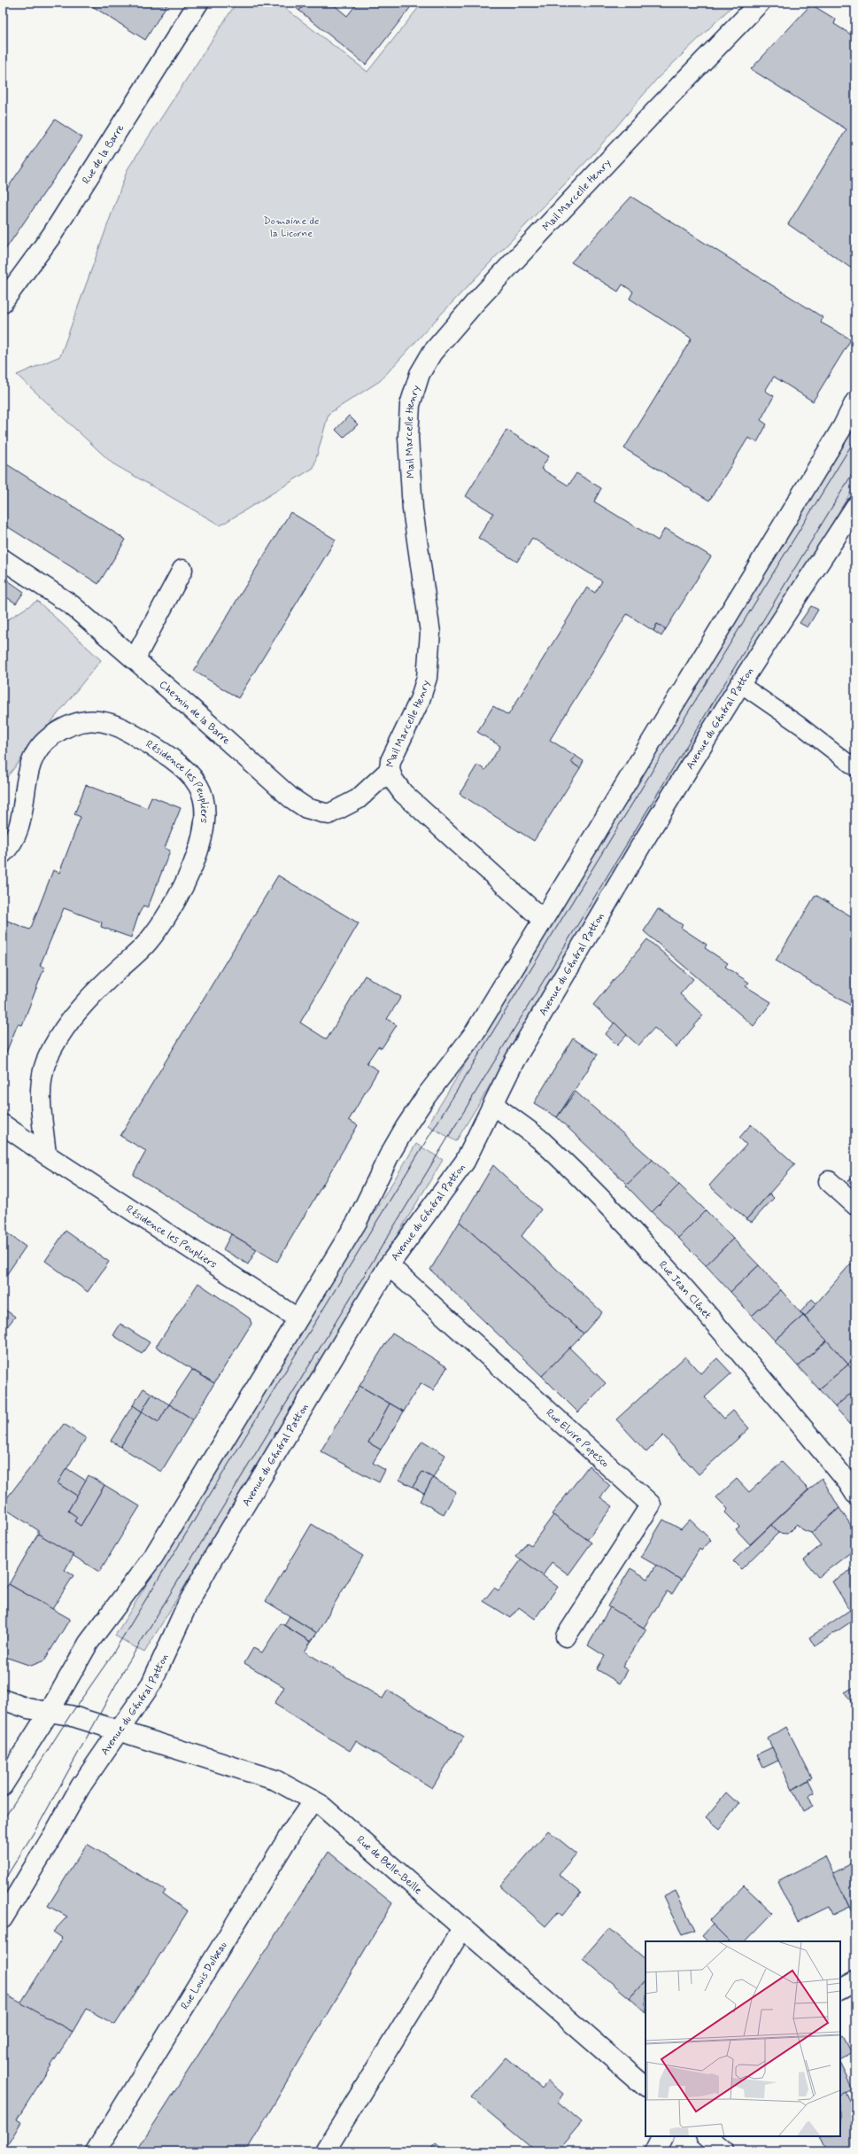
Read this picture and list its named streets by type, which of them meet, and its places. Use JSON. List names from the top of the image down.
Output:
{
  "streets": {
    "street": [
      "Rue de la Barre",
      "Mail Marcelle Henry",
      "Chemin de la Barre",
      "Avenue du Général Patton",
      "Résidence les Peupliers",
      "Rue Jean Clénet",
      "Rue Elvire Popesco",
      "Rue de Belle-Beille",
      "Rue Louis Dolbeau"
    ]
  },
  "crossings": [
    ["Mail Marcelle Henry", "Chemin de la Barre"],
    ["Avenue du Général Patton", "Rue Jean Clénet"],
    ["Avenue du Général Patton", "Rue Elvire Popesco"],
    ["Avenue du Général Patton", "Rue de Belle-Beille"],
    ["Rue de Belle-Beille", "Rue Louis Dolbeau"]
  ],
  "parks": ["Domaine de la Licorne"]
}
